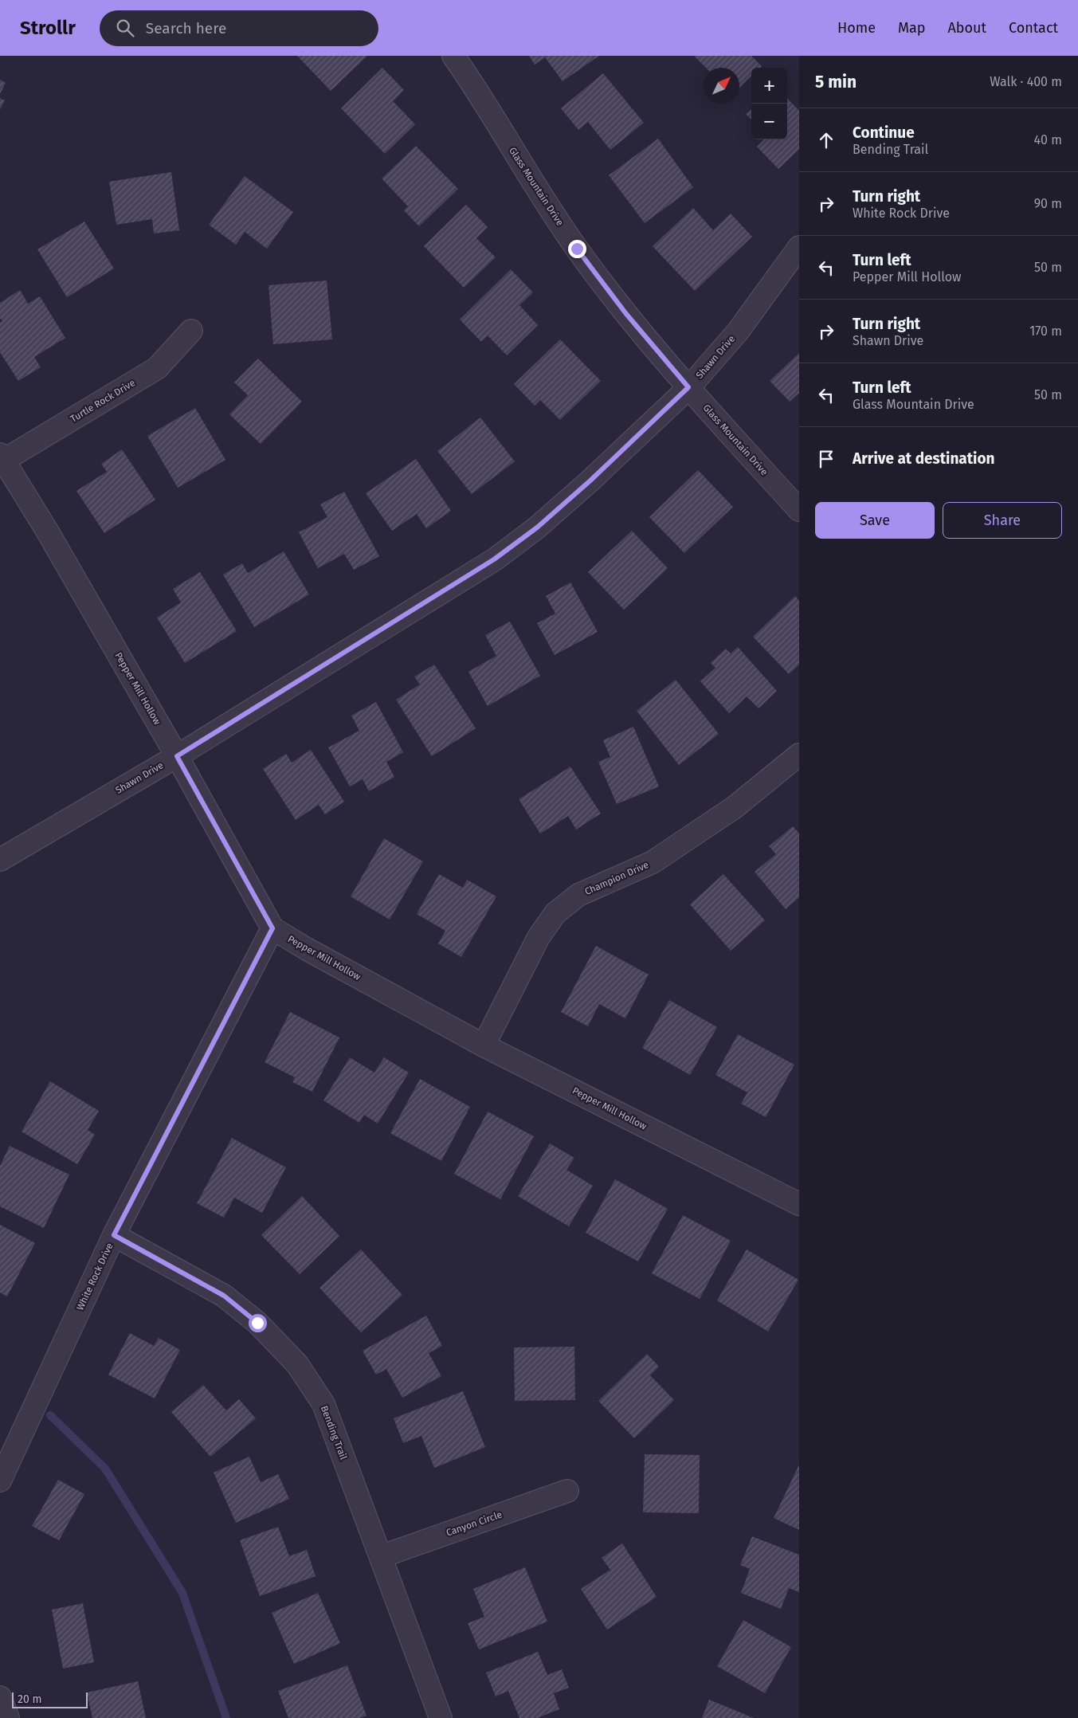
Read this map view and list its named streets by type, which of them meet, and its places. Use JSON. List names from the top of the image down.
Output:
{
  "streets": {
    "street": [
      "Glass Mountain Drive",
      "Shawn Drive",
      "Turtle Rock Drive",
      "Pepper Mill Hollow",
      "Champion Drive",
      "White Rock Drive",
      "Bending Trail",
      "Canyon Circle"
    ]
  },
  "crossings": [
    ["Glass Mountain Drive", "Shawn Drive"],
    ["Shawn Drive", "Pepper Mill Hollow"],
    ["Turtle Rock Drive", "Pepper Mill Hollow"],
    ["Pepper Mill Hollow", "Champion Drive"],
    ["Pepper Mill Hollow", "White Rock Drive"],
    ["White Rock Drive", "Bending Trail"],
    ["Bending Trail", "Canyon Circle"]
  ],
  "scale_bar": "20 m",
  "north": "top right",
  "page": {
    "header": "Strollr",
    "search": "Search here",
    "nav": [
      "Home",
      "Map",
      "About",
      "Contact"
    ],
    "heading": ["5 min", "Walk · 400 m"],
    "map_buttons": ["+", "−"],
    "list": [
      ["Continue", "Bending Trail", "40 m"],
      ["Turn right", "White Rock Drive", "90 m"],
      ["Turn left", "Pepper Mill Hollow", "50 m"],
      ["Turn right", "Shawn Drive", "170 m"],
      ["Turn left", "Glass Mountain Drive", "50 m"],
      "Arrive at destination"
    ],
    "buttons": ["Save", "Share"],
    "scale": "20 m"
  }
}
